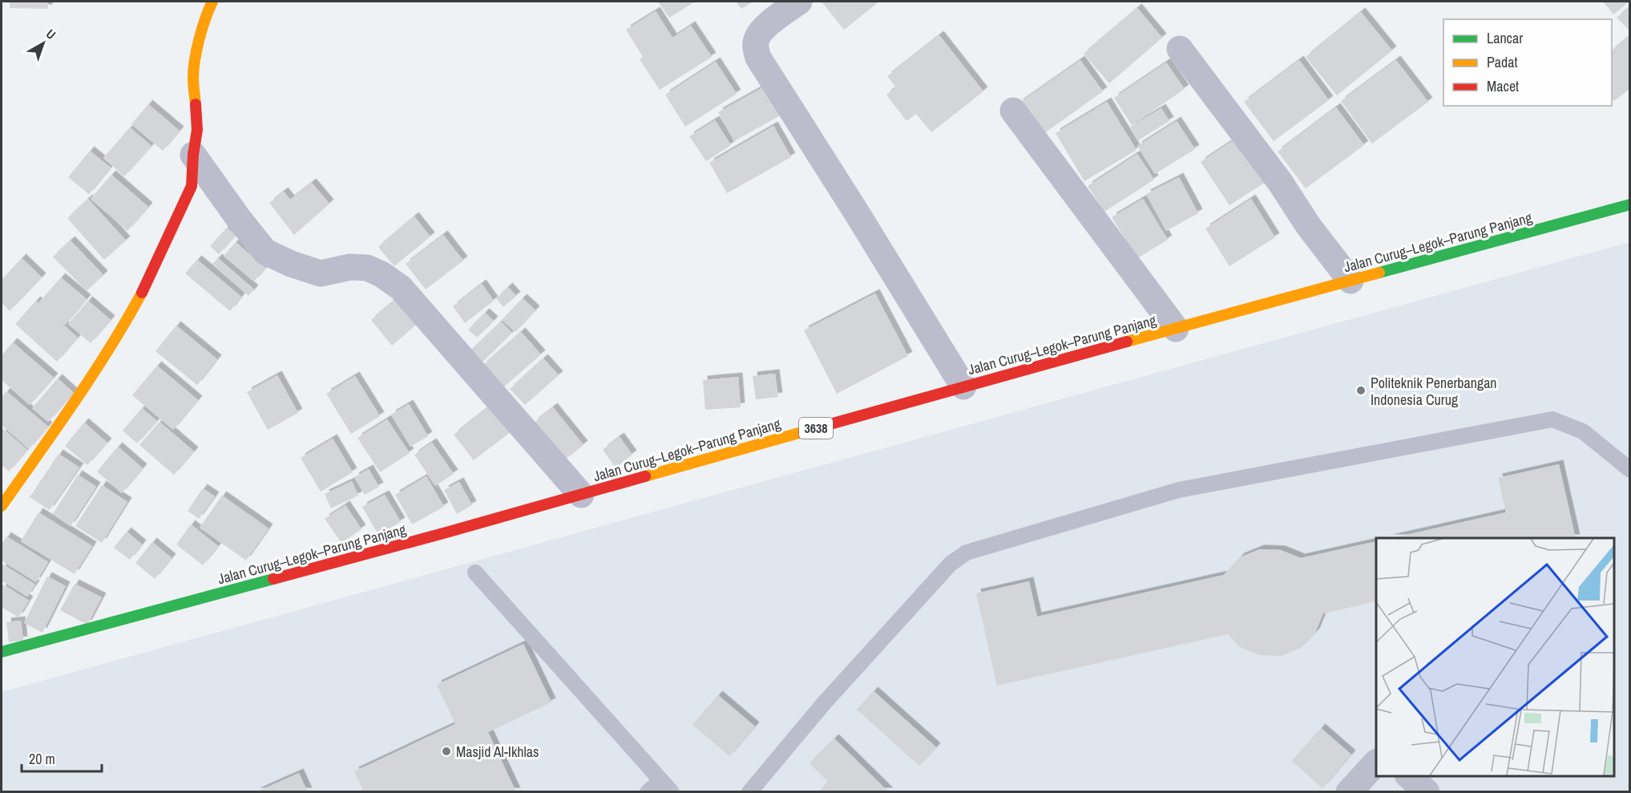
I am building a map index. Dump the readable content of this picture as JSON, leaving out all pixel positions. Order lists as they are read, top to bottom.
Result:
{
  "streets": {
    "main road": ["Jalan Curug–Legok–Parung Panjang", "3638"]
  },
  "places": ["Politeknik Penerbangan Indonesia Curug", "Masjid Al-Ikhlas"],
  "legend": ["Lancar", "Padat", "Macet"],
  "scale_bar": "20 m",
  "north": "top right"
}
